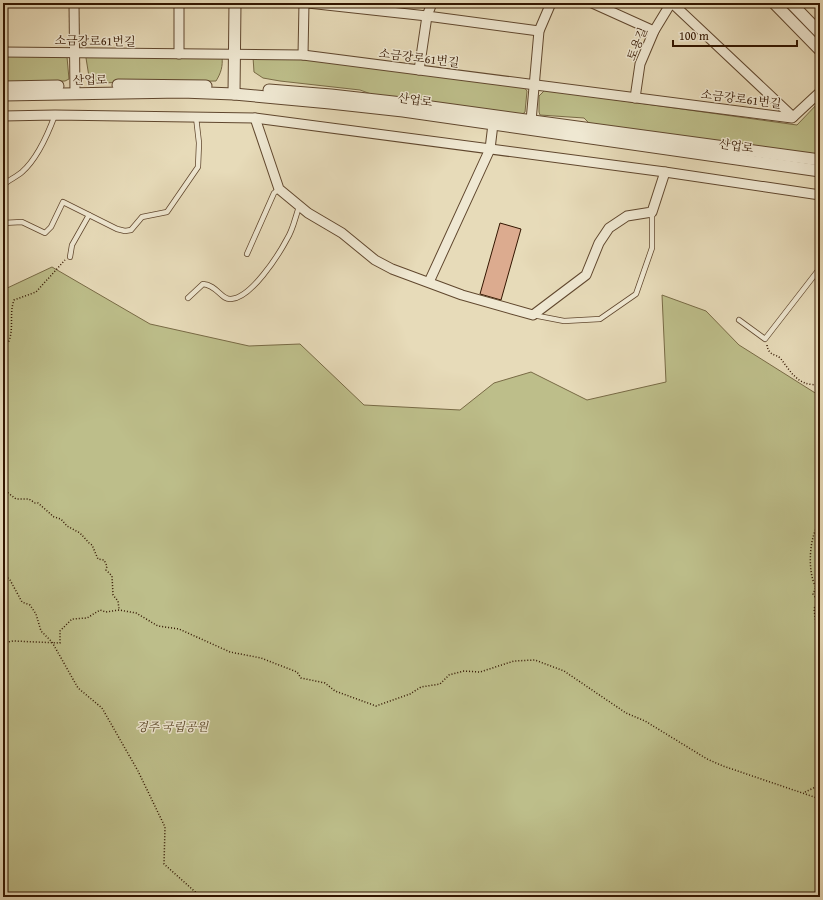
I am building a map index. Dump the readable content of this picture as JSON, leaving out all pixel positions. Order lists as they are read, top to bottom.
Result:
{
  "streets": {
    "street": ["소금강로61번길", "토용길", "산업로"]
  },
  "crossings": [
    ["소금강로61번길", "토용길"]
  ],
  "parks": ["경주 국립공원"],
  "scale_bar": "100 m"
}
